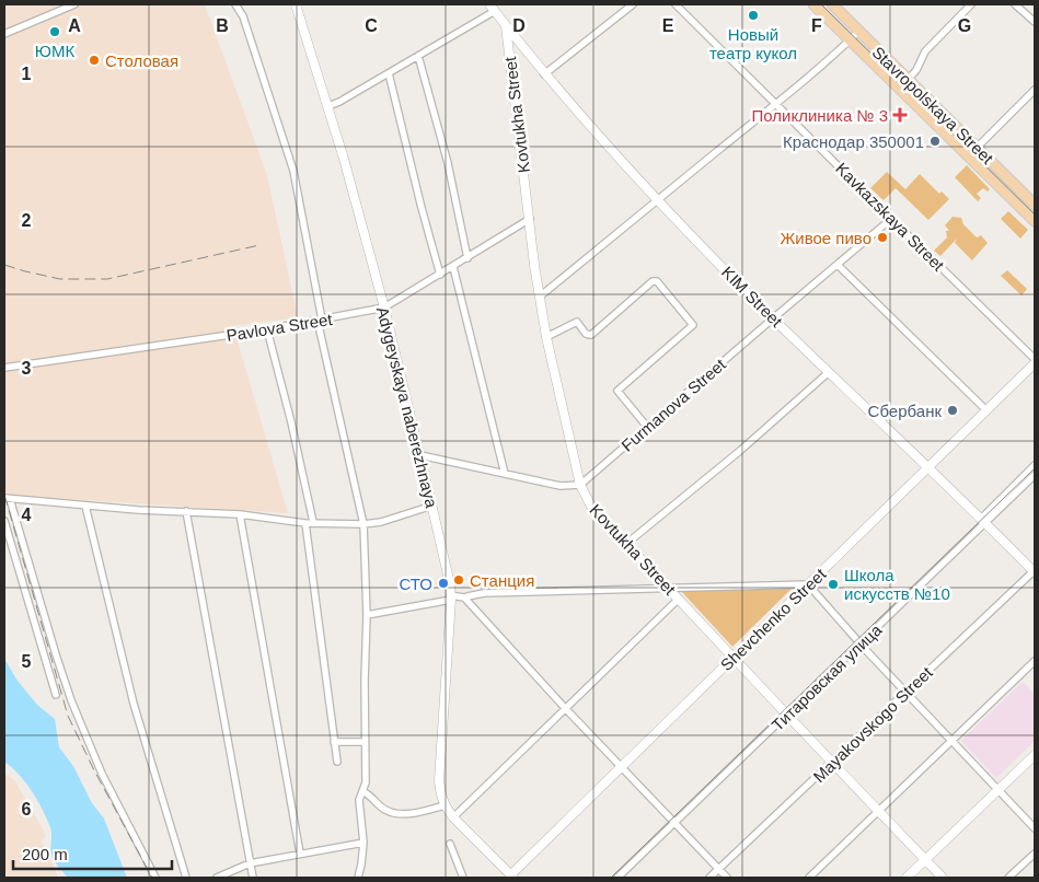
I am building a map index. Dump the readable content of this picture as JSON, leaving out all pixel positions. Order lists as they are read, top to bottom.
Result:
{
  "streets": {
    "main road": ["Stavropolskaya Street"],
    "street": [
      "Kovtukha Street",
      "Kavkazskaya Street",
      "KIM Street",
      "Pavlova Street",
      "Furmanova Street",
      "Adygeyskaya naberezhnaya",
      "Shevchenko Street",
      "Титаровская улица",
      "Mayakovskogo Street"
    ]
  },
  "crossings": [
    ["Kovtukha Street", "KIM Street"],
    ["Kovtukha Street", "Pavlova Street"],
    ["Kovtukha Street", "Furmanova Street"],
    ["Kovtukha Street", "Shevchenko Street"],
    ["Kovtukha Street", "Титаровская улица"],
    ["Kovtukha Street", "Mayakovskogo Street"],
    ["Kavkazskaya Street", "Furmanova Street"],
    ["KIM Street", "Furmanova Street"],
    ["KIM Street", "Shevchenko Street"],
    ["KIM Street", "Титаровская улица"],
    ["KIM Street", "Mayakovskogo Street"],
    ["Pavlova Street", "Adygeyskaya naberezhnaya"],
    ["Adygeyskaya naberezhnaya", "Shevchenko Street"]
  ],
  "places": {
    "other": [
      "Новый театр кукол",
      "ЮМК",
      "Столовая",
      "Краснодар 350001",
      "Живое пиво",
      "Сбербанк",
      "Станция",
      "СТО",
      "Школа искусств №10"
    ],
    "health": ["Поликлиника № 3"]
  },
  "scale_bar": "200 m",
  "grid": {
    "columns": [
      "A",
      "B",
      "C",
      "D",
      "E",
      "F",
      "G"
    ],
    "rows": [
      "1",
      "2",
      "3",
      "4",
      "5",
      "6"
    ]
  }
}
